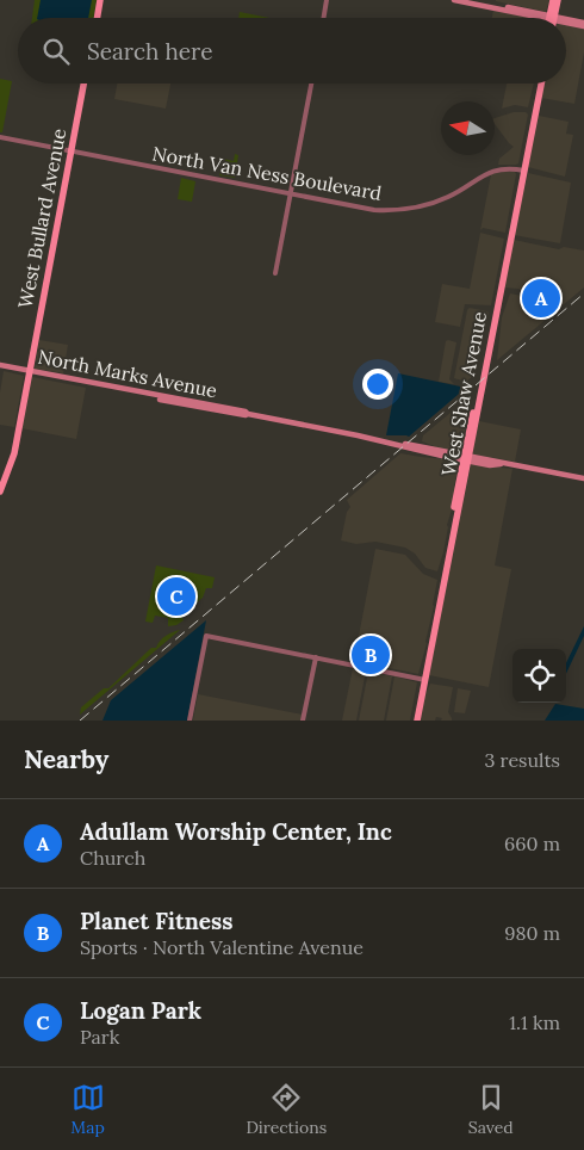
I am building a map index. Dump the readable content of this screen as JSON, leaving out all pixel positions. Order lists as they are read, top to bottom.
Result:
{
  "streets": {
    "main road": ["West Bullard Avenue", "North Marks Avenue", "West Shaw Avenue"],
    "street": ["North Van Ness Boulevard"]
  },
  "crossings": [
    ["North Van Ness Boulevard", "West Bullard Avenue"],
    ["North Van Ness Boulevard", "West Shaw Avenue"],
    ["West Bullard Avenue", "North Marks Avenue"],
    ["North Marks Avenue", "West Shaw Avenue"]
  ],
  "north": "left",
  "page": {
    "search": "Search here",
    "pins": ["A", "C", "B"],
    "heading": ["Nearby", "3 results"],
    "list": [
      {
        "mark": "A",
        "name": "Adullam Worship Center, Inc",
        "note": "Church",
        "value": "660 m"
      },
      {
        "mark": "B",
        "name": "Planet Fitness",
        "note": "Sports · North Valentine Avenue",
        "value": "980 m"
      },
      {
        "mark": "C",
        "name": "Logan Park",
        "note": "Park",
        "value": "1.1 km"
      }
    ],
    "nav": ["Map", "Directions", "Saved"]
  }
}
